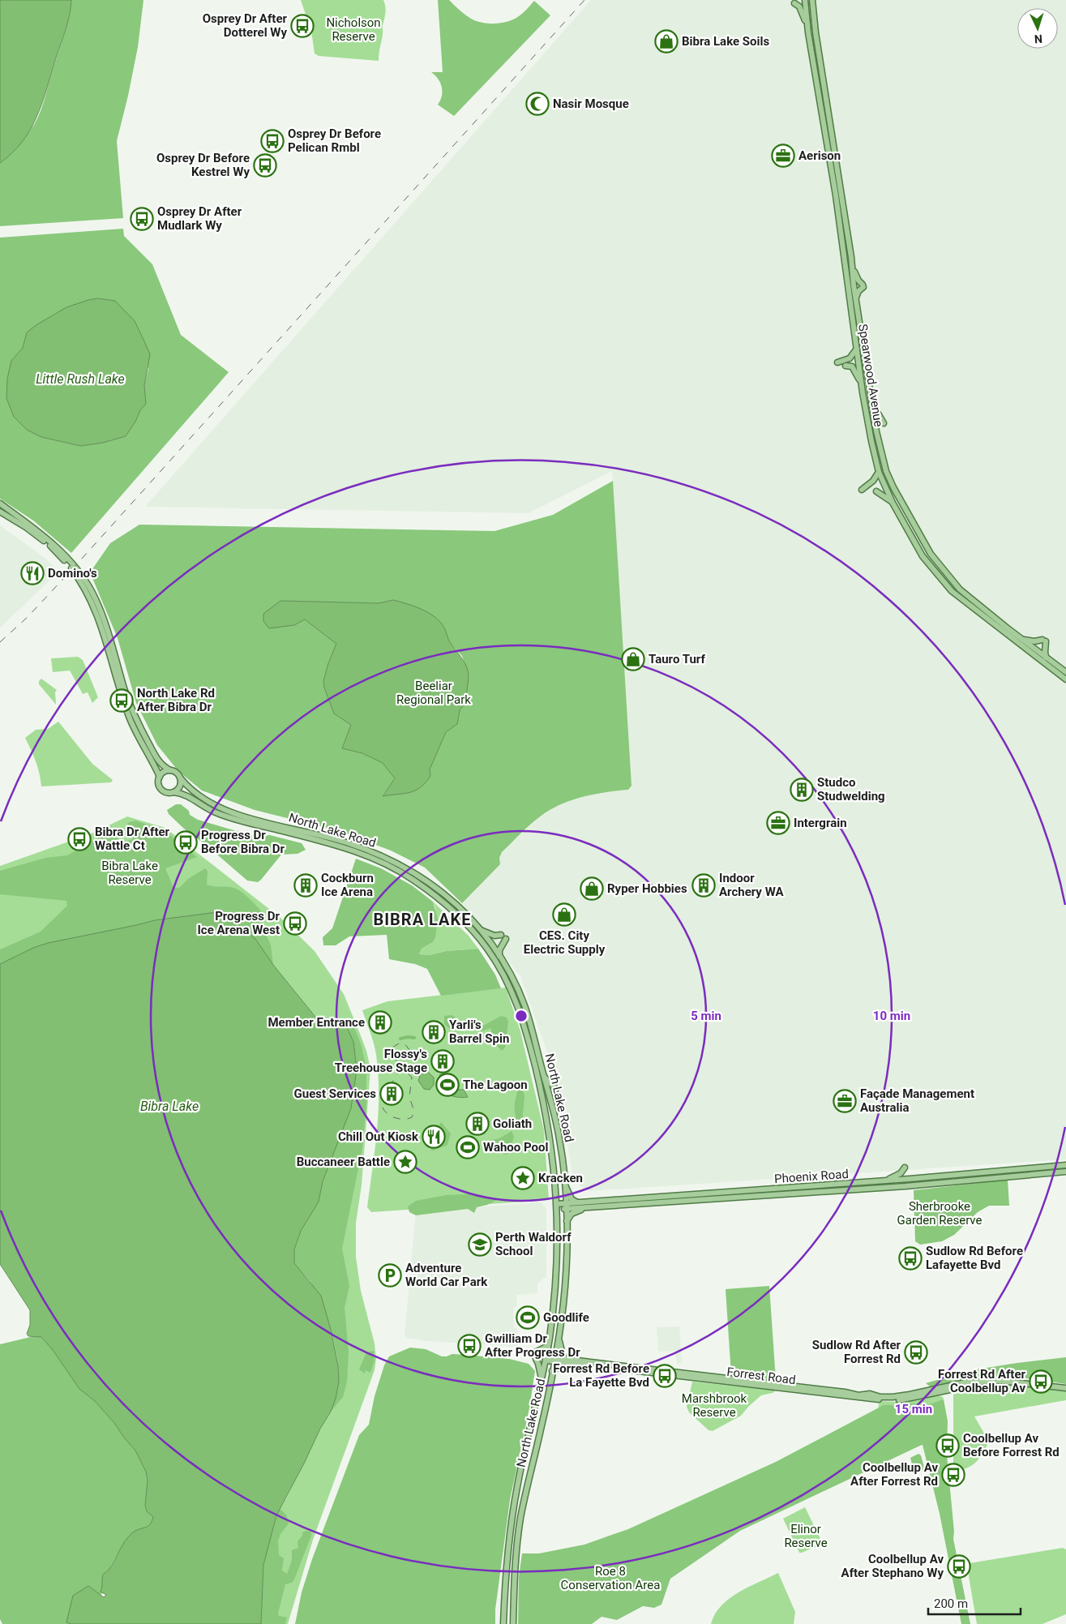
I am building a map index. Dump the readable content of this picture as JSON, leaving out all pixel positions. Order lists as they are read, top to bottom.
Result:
{
  "streets": {
    "main road": [
      "Spearwood Avenue",
      "North Lake Road",
      "Phoenix Road",
      "Forrest Road"
    ]
  },
  "crossings": [
    ["North Lake Road", "Phoenix Road"],
    ["North Lake Road", "Forrest Road"]
  ],
  "districts": ["BIBRA LAKE"],
  "water": ["Little Rush Lake", "Bibra Lake"],
  "parks": [
    "Nicholson Reserve",
    "Beeliar Regional Park",
    "Bibra Lake Reserve",
    "Sherbrooke Garden Reserve",
    "Marshbrook Reserve",
    "Elinor Reserve",
    "Roe 8 Conservation Area"
  ],
  "places": {
    "bus stop": [
      "Osprey Dr After Dotterel Wy",
      "Osprey Dr Before Pelican Rmbl",
      "Osprey Dr Before Kestrel Wy",
      "Osprey Dr After Mudlark Wy",
      "North Lake Rd After Bibra Dr",
      "Bibra Dr After Wattle Ct",
      "Progress Dr Before Bibra Dr",
      "Progress Dr Ice Arena West",
      "Sudlow Rd Before Lafayette Bvd",
      "Gwilliam Dr After Progress Dr",
      "Sudlow Rd After Forrest Rd",
      "Forrest Rd Before La Fayette Bvd",
      "Forrest Rd After Coolbellup Av",
      "Coolbellup Av Before Forrest Rd",
      "Coolbellup Av After Forrest Rd",
      "Coolbellup Av After Stephano Wy"
    ],
    "shop": [
      "Bibra Lake Soils",
      "Tauro Turf",
      "Ryper Hobbies",
      "CES. City Electric Supply"
    ],
    "mosque": ["Nasir Mosque"],
    "office": ["Aerison", "Intergrain", "Façade Management Australia"],
    "restaurant": ["Domino's", "Chill Out Kiosk"],
    "building": [
      "Studco Studwelding",
      "Cockburn Ice Arena",
      "Indoor Archery WA",
      "Member Entrance",
      "Yarli's Barrel Spin",
      "Flossy's Treehouse Stage",
      "Guest Services",
      "Goliath"
    ],
    "sports": ["The Lagoon", "Wahoo Pool", "Goodlife"],
    "place": ["Buccaneer Battle", "Kracken"],
    "school or university": ["Perth Waldorf School"],
    "parking": ["Adventure World Car Park"]
  },
  "scale_bar": "200 m",
  "north": "bottom",
  "rings": ["5 min", "10 min", "15 min"]
}
